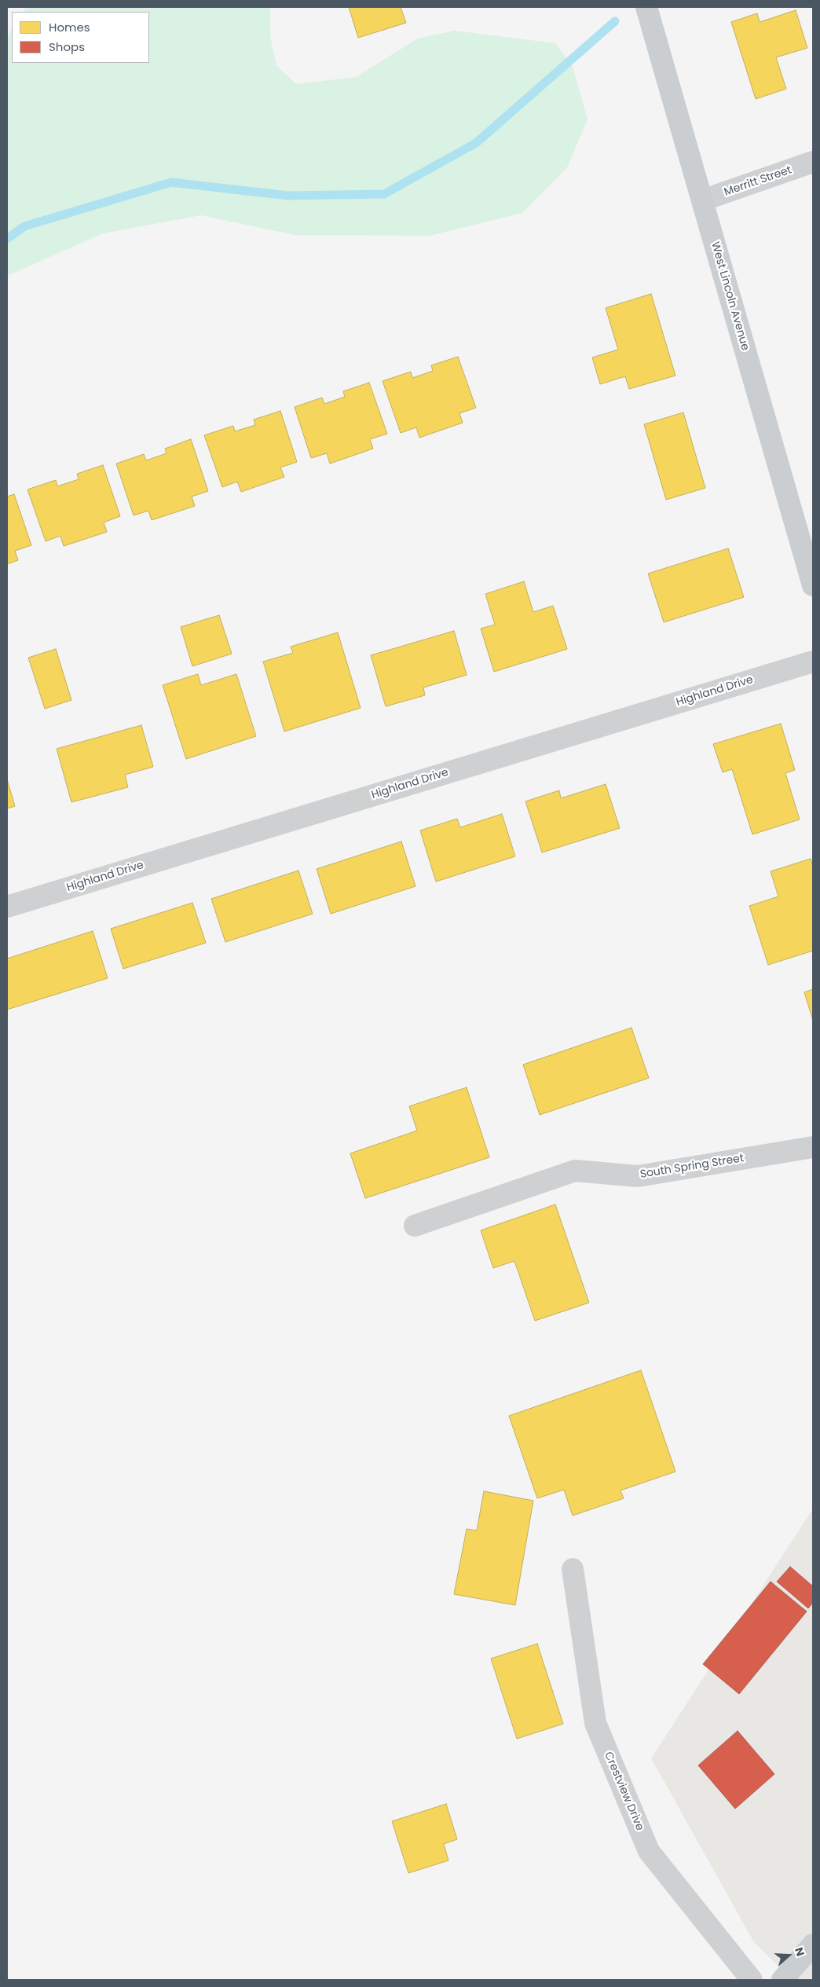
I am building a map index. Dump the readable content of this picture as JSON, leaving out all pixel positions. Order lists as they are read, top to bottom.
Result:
{
  "streets": {
    "main road": ["West Lincoln Avenue"],
    "street": [
      "Merritt Street",
      "Highland Drive",
      "South Spring Street",
      "Crestview Drive"
    ]
  },
  "crossings": [
    ["Merritt Street", "West Lincoln Avenue"]
  ],
  "legend": ["Homes", "Shops"],
  "north": "right"
}
